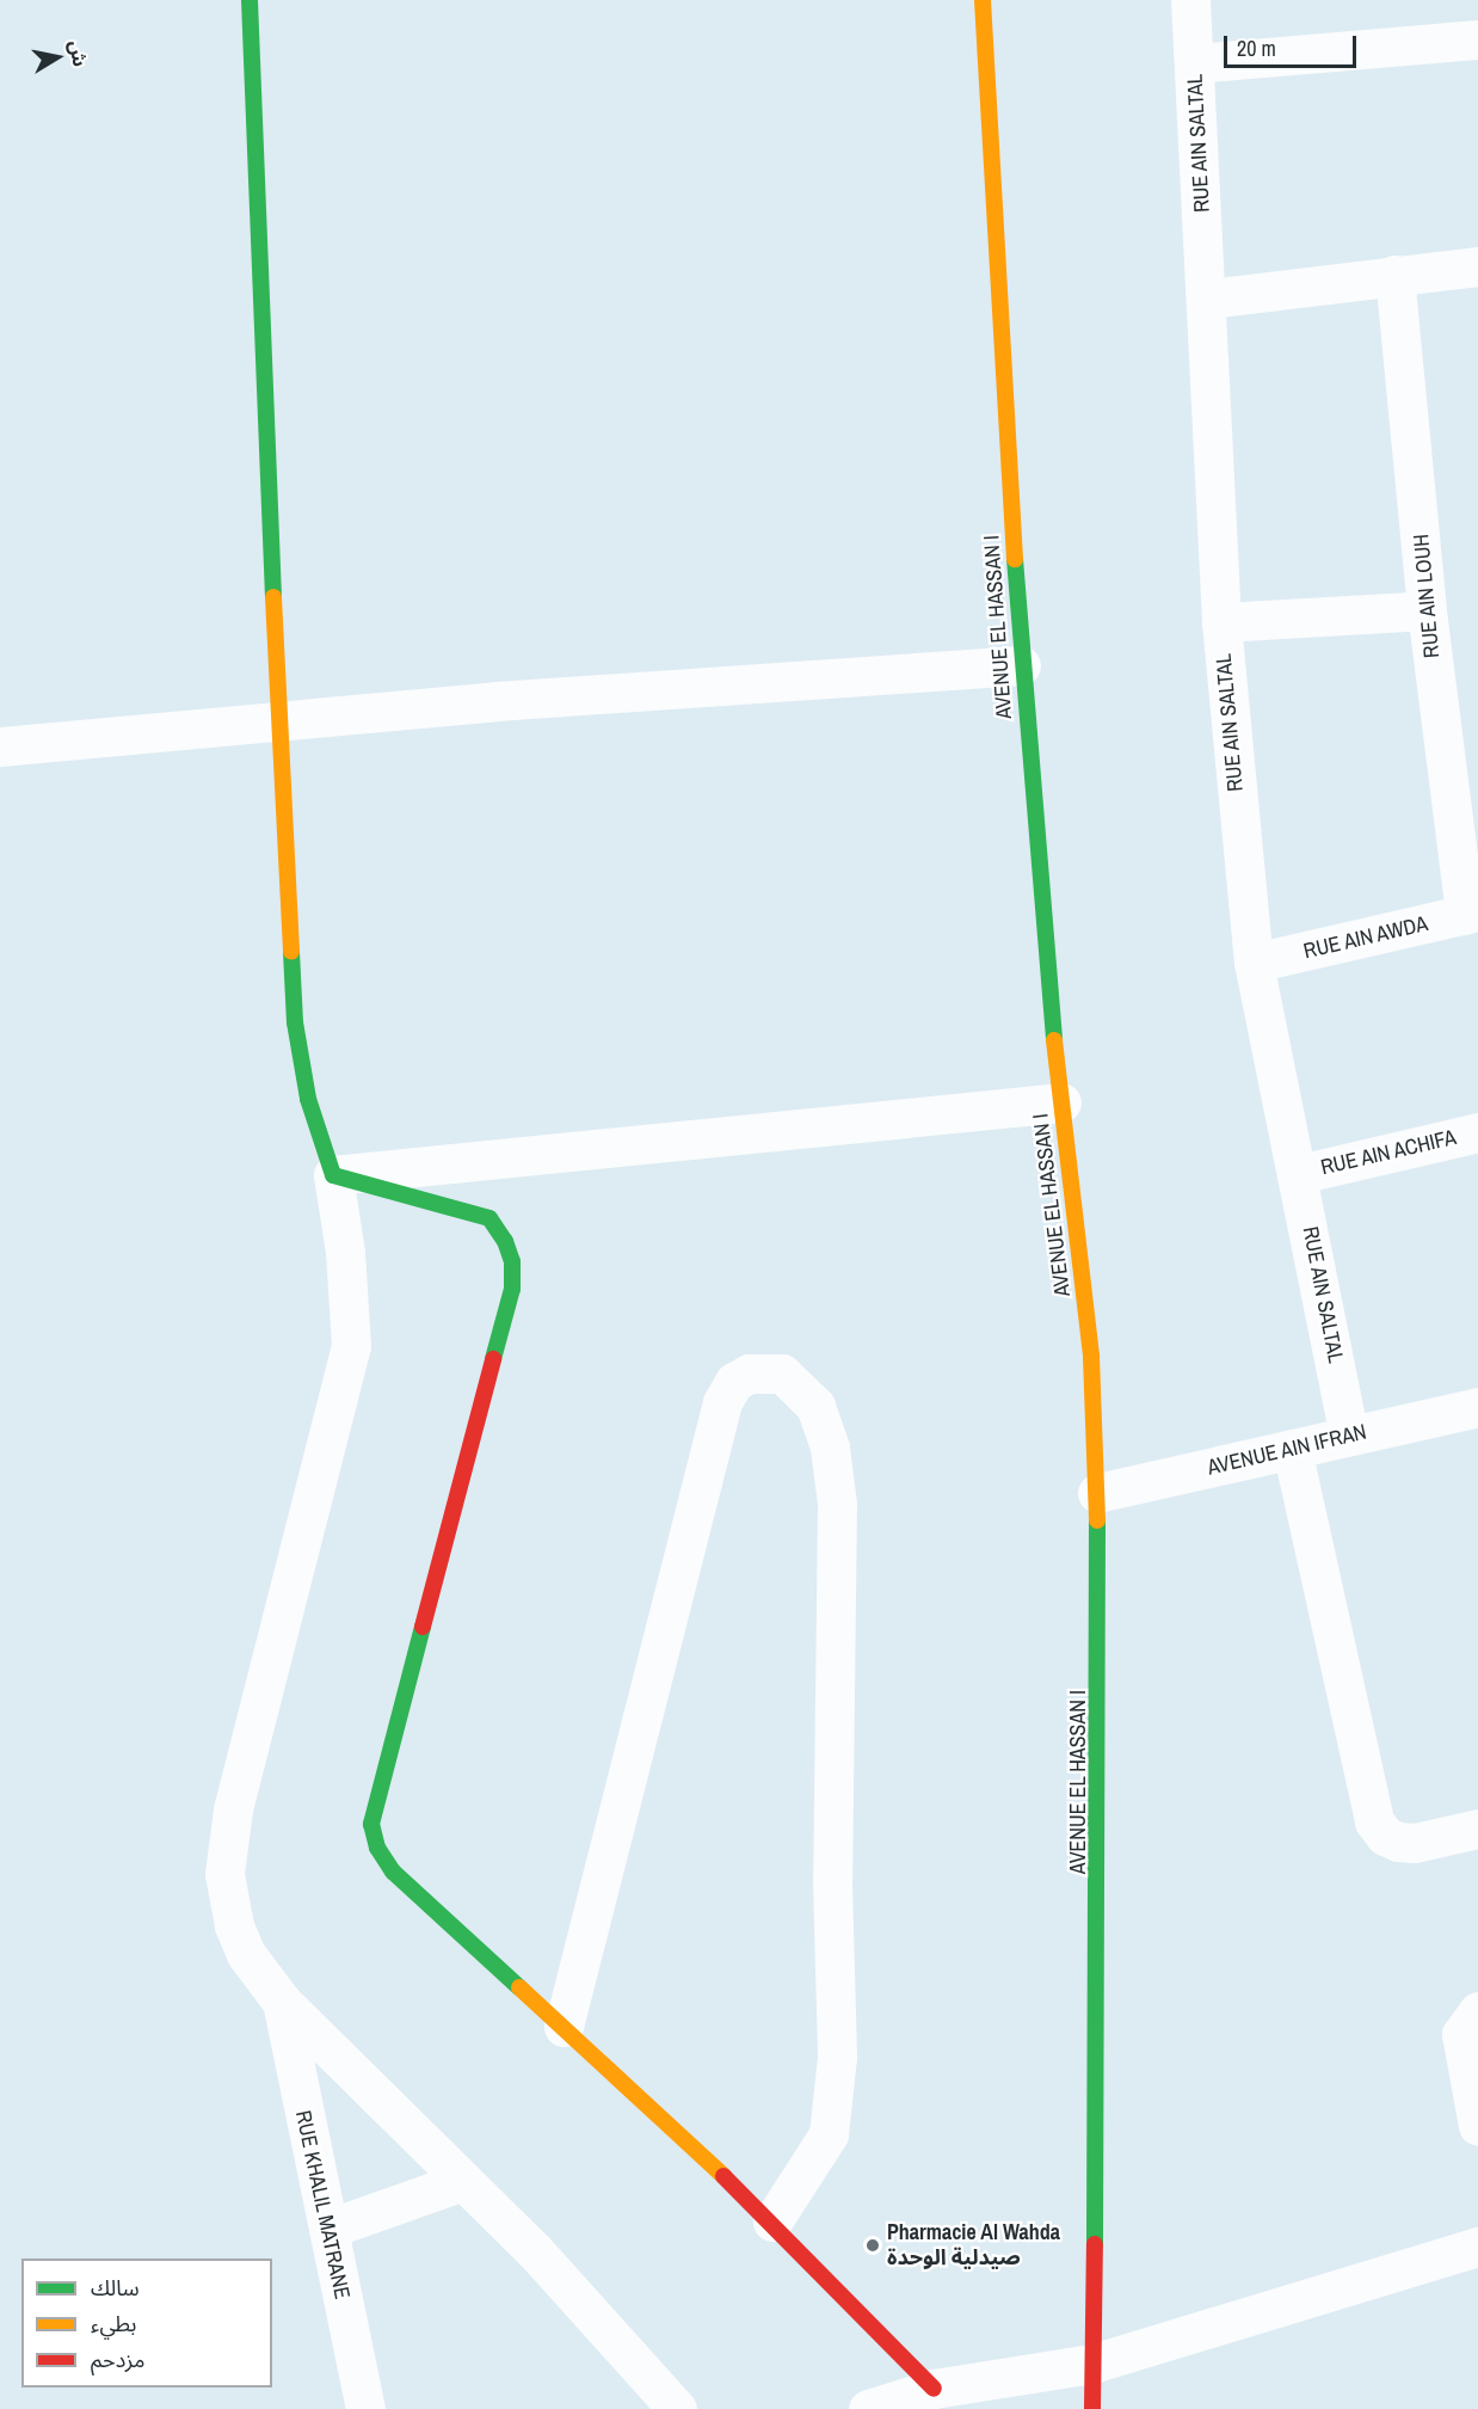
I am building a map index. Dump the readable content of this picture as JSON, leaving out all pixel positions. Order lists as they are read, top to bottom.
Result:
{
  "streets": {
    "street": [
      "RUE AIN SALTAL",
      "RUE AIN LOUH",
      "AVENUE EL HASSAN I",
      "RUE AIN AWDA",
      "RUE AIN ACHIFA",
      "AVENUE AIN IFRAN",
      "RUE KHALIL MATRANE"
    ]
  },
  "crossings": [
    ["RUE AIN SALTAL", "RUE AIN AWDA"],
    ["RUE AIN SALTAL", "RUE AIN ACHIFA"],
    ["RUE AIN SALTAL", "AVENUE AIN IFRAN"],
    ["RUE AIN LOUH", "RUE AIN AWDA"],
    ["AVENUE EL HASSAN I", "AVENUE AIN IFRAN"]
  ],
  "places": ["Pharmacie Al Wahda صيدلية الوحدة"],
  "legend": ["سالك", "بطيء", "مزدحم"],
  "scale_bar": "20 m",
  "north": "right"
}
